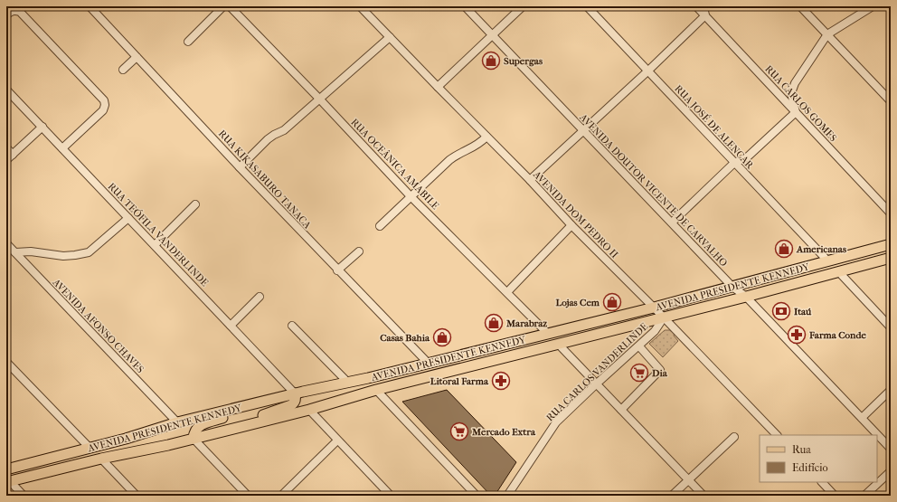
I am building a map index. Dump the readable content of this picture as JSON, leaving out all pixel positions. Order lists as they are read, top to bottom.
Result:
{
  "streets": {
    "main road": ["AVENIDA PRESIDENTE KENNEDY"],
    "street": [
      "RUA CARLOS GOMES",
      "RUA JOSÉ DE ALENCAR",
      "RUA OCEÂNICA AMABILE",
      "RUA KIKASABURO TANACA",
      "AVENIDA DOUTOR VICENTE DE CARVALHO",
      "AVENIDA DOM PEDRO II",
      "RUA TEÓFILA VANDERLINDE",
      "AVENIDA AFONSO CHAVES",
      "RUA CARLOS VANDERLINDE"
    ]
  },
  "crossings": [
    ["RUA JOSÉ DE ALENCAR", "AVENIDA PRESIDENTE KENNEDY"],
    ["RUA OCEÂNICA AMABILE", "AVENIDA PRESIDENTE KENNEDY"],
    ["RUA KIKASABURO TANACA", "AVENIDA PRESIDENTE KENNEDY"],
    ["AVENIDA DOUTOR VICENTE DE CARVALHO", "AVENIDA PRESIDENTE KENNEDY"],
    ["AVENIDA DOM PEDRO II", "AVENIDA PRESIDENTE KENNEDY"],
    ["AVENIDA DOM PEDRO II", "RUA CARLOS VANDERLINDE"],
    ["RUA TEÓFILA VANDERLINDE", "AVENIDA PRESIDENTE KENNEDY"],
    ["AVENIDA PRESIDENTE KENNEDY", "AVENIDA AFONSO CHAVES"],
    ["AVENIDA PRESIDENTE KENNEDY", "RUA CARLOS VANDERLINDE"]
  ],
  "places": {
    "shop": [
      "Supergas",
      "Americanas",
      "Lojas Cem",
      "Marabraz",
      "Casas Bahia"
    ],
    "bank": ["Itaú"],
    "pharmacy": ["Farma Conde", "Litoral Farma"],
    "supermarket": ["Dia", "Mercado Extra"]
  },
  "legend": ["Rua", "Edifício"]
}
